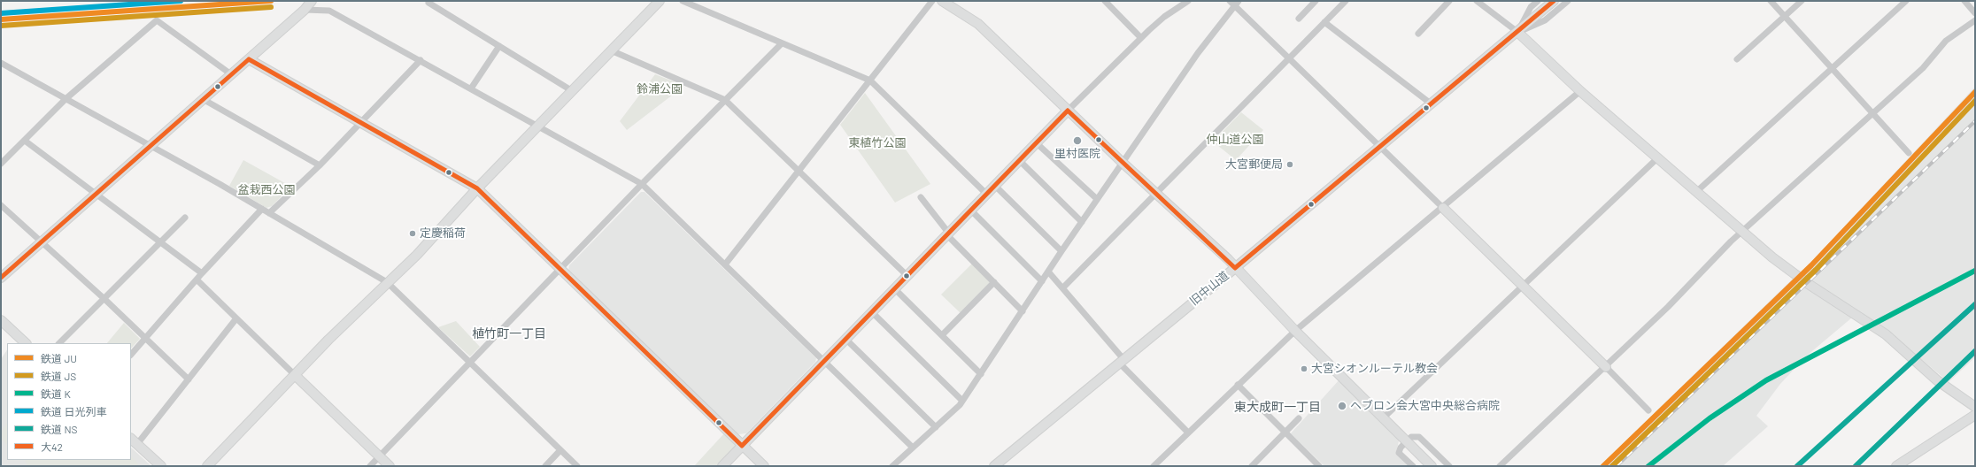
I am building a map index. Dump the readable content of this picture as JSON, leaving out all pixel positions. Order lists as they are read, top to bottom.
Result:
{
  "streets": {
    "street": ["旧中山道"]
  },
  "districts": ["植竹町一丁目", "東大成町一丁目"],
  "parks": [
    "鈴浦公園",
    "仲山道公園",
    "東植竹公園",
    "盆栽西公園"
  ],
  "places": [
    "里村医院",
    "大宮郵便局",
    "定慶稲荷",
    "大宮シオンルーテル教会",
    "ヘブロン会大宮中央総合病院"
  ],
  "lines": [
    "rail line JU",
    "rail line 日光列車",
    "transit line 大42",
    "rail line JS",
    "rail line K",
    "rail line NS"
  ],
  "legend": [
    "鉄道 JU",
    "鉄道 JS",
    "鉄道 K",
    "鉄道 日光列車",
    "鉄道 NS",
    "大42"
  ]
}
